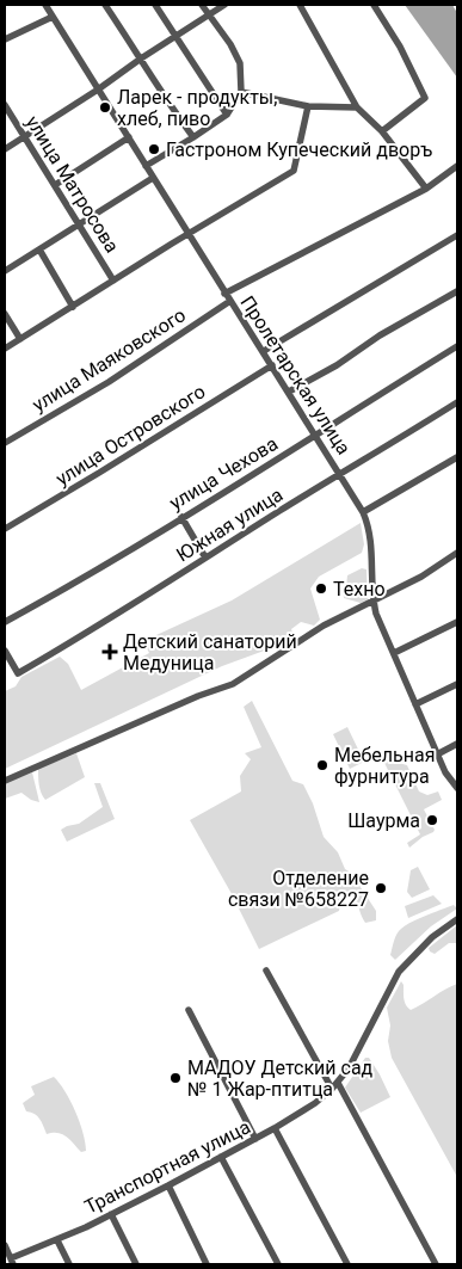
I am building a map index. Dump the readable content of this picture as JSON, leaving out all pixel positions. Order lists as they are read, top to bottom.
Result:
{
  "streets": {
    "street": [
      "улица Матросова",
      "улица Маяковского",
      "Пролетарская улица",
      "улица Островского",
      "улица Чехова",
      "Южная улица",
      "Транспортная улица"
    ]
  },
  "crossings": [
    ["улица Маяковского", "Пролетарская улица"],
    ["Пролетарская улица", "улица Островского"],
    ["Пролетарская улица", "улица Чехова"],
    ["Пролетарская улица", "Южная улица"]
  ],
  "places": {
    "other": [
      "Ларек - продукты, хлеб, пиво",
      "Гастроном Купеческий дворъ",
      "Техно",
      "Мебельная фурнитура",
      "Шаурма",
      "Отделение связи №658227",
      "МАДОУ Детский сад № 1 Жар-птитца"
    ],
    "health": ["Детский санаторий Медуница"]
  }
}
